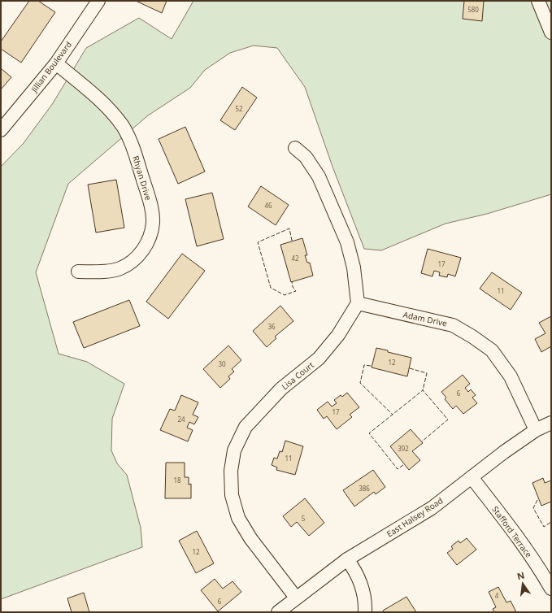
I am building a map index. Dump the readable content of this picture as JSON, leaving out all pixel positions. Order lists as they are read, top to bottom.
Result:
{
  "streets": {
    "street": [
      "Jillian Boulevard",
      "Rhyan Drive",
      "Adam Drive",
      "Lisa Court",
      "East Halsey Road",
      "Stafford Terrace"
    ]
  },
  "crossings": [
    ["Jillian Boulevard", "Rhyan Drive"],
    ["Adam Drive", "Lisa Court"],
    ["Adam Drive", "East Halsey Road"],
    ["Lisa Court", "East Halsey Road"],
    ["East Halsey Road", "Stafford Terrace"]
  ],
  "house_numbers": [
    "580",
    "52",
    "46",
    "42",
    "17",
    "11",
    "36",
    "12",
    "30",
    "6",
    "17",
    "24",
    "392",
    "11",
    "18",
    "386",
    "5",
    "12",
    "4",
    "6"
  ],
  "north": "top"
}
